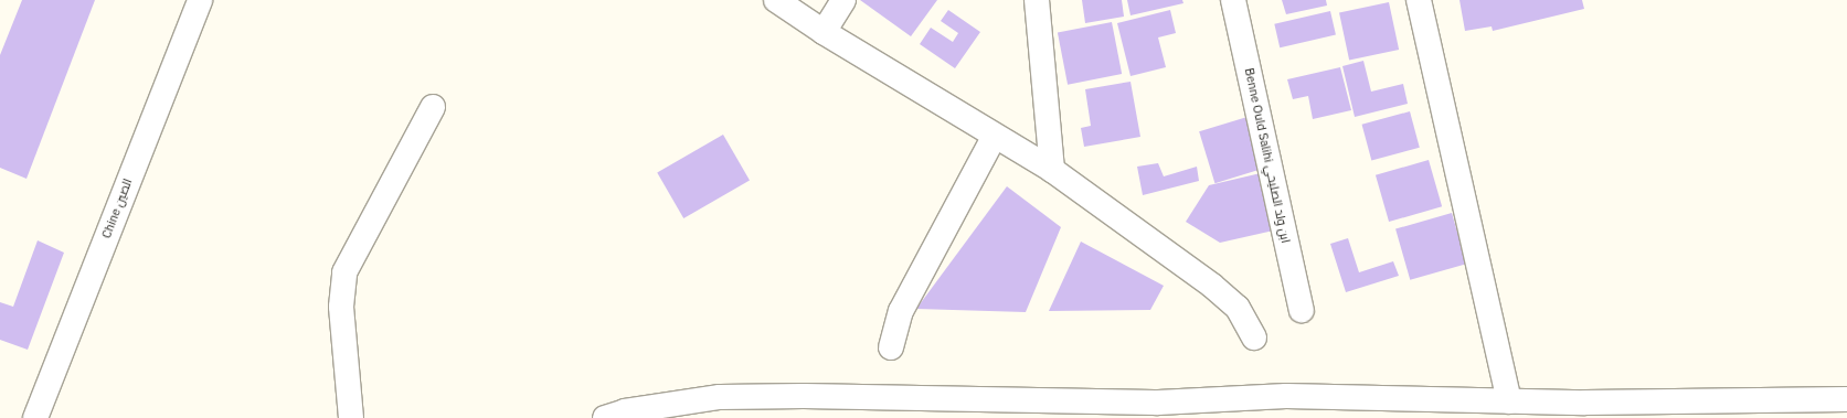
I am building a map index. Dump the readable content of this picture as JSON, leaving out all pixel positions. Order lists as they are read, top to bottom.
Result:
{
  "streets": {
    "main road": ["Benne Ould Salihi ابن ولد الصليحي", "Chine الصين"]
  }
}
